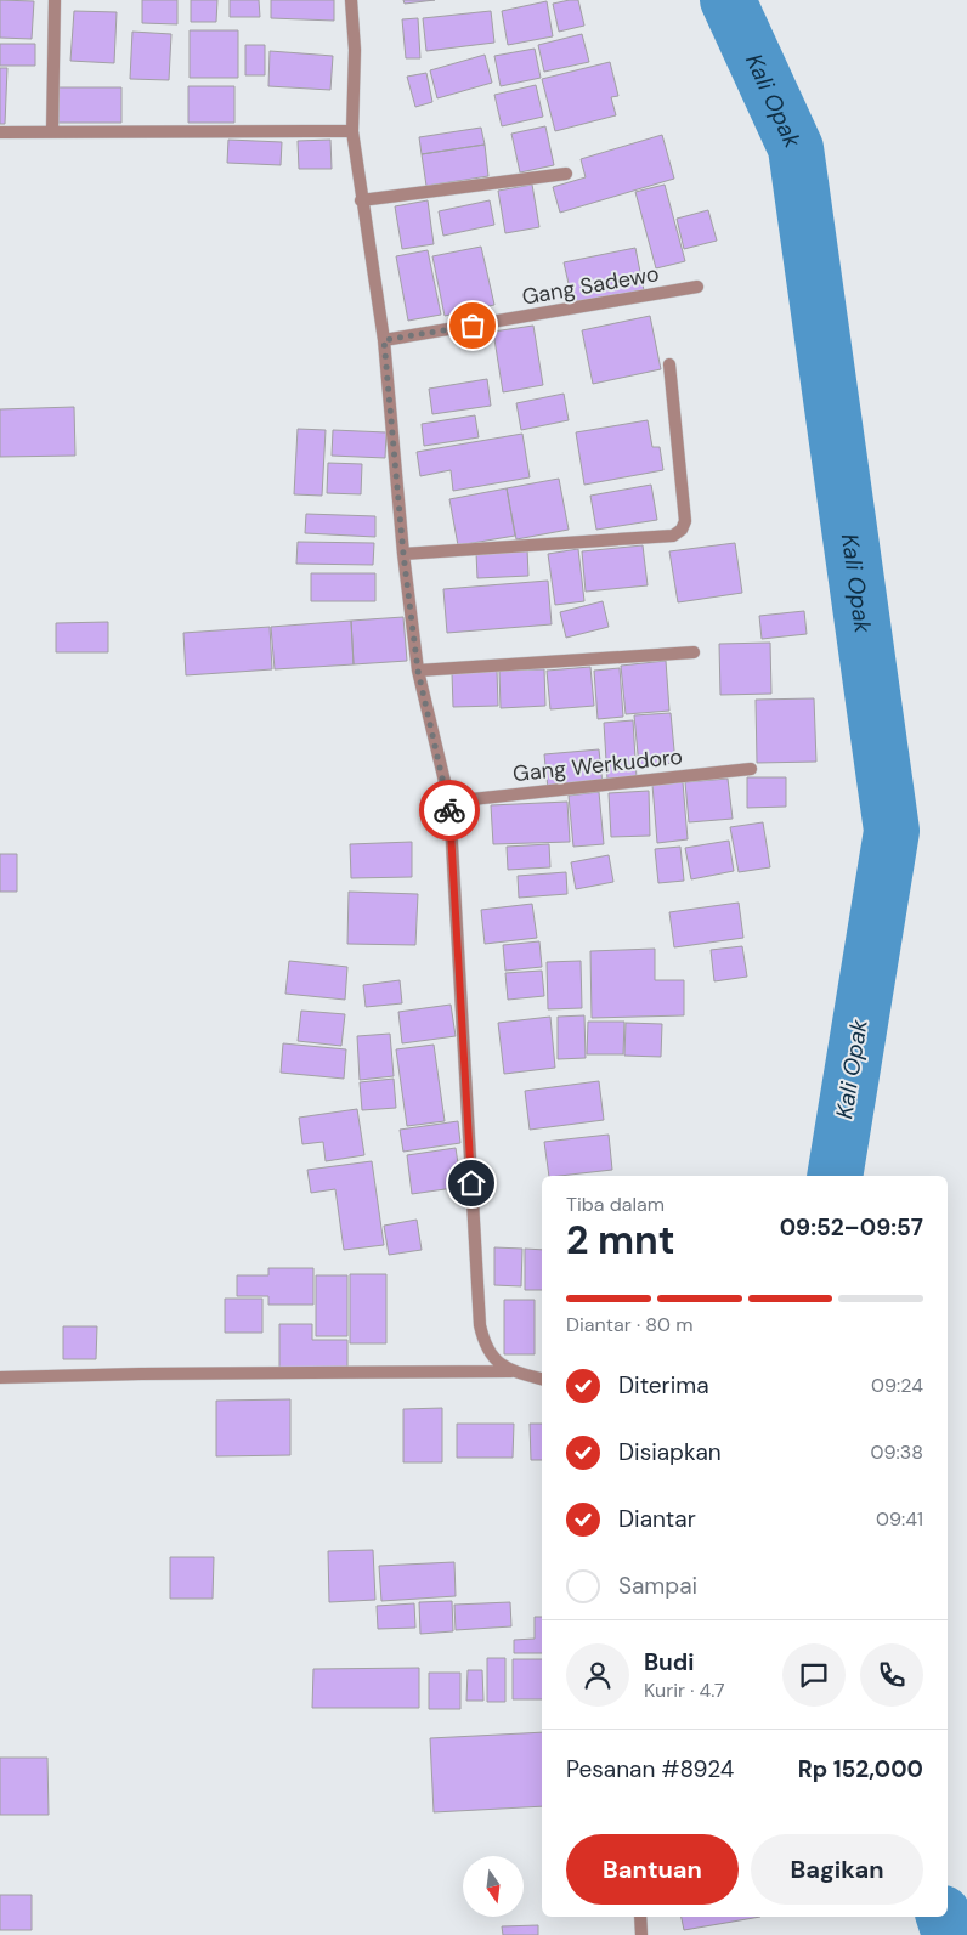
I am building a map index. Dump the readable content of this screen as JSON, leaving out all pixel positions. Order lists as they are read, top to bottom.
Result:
{
  "streets": {
    "street": ["Gang Sadewo", "Gang Werkudoro"]
  },
  "water": ["Kali Opak"],
  "north": "bottom",
  "page": {
    "heading": ["2 mnt", "Tiba dalam", "09:52–09:57"],
    "panel": [
      "Budi",
      "Kurir · 4.7",
      "Pesanan #8924",
      "Rp 152,000"
    ],
    "bar": "Diantar · 80 m",
    "list": [
      ["Diterima", "09:24"],
      ["Disiapkan", "09:38"],
      ["Diantar", "09:41"],
      "Sampai"
    ],
    "buttons": ["Bantuan", "Bagikan"]
  }
}
